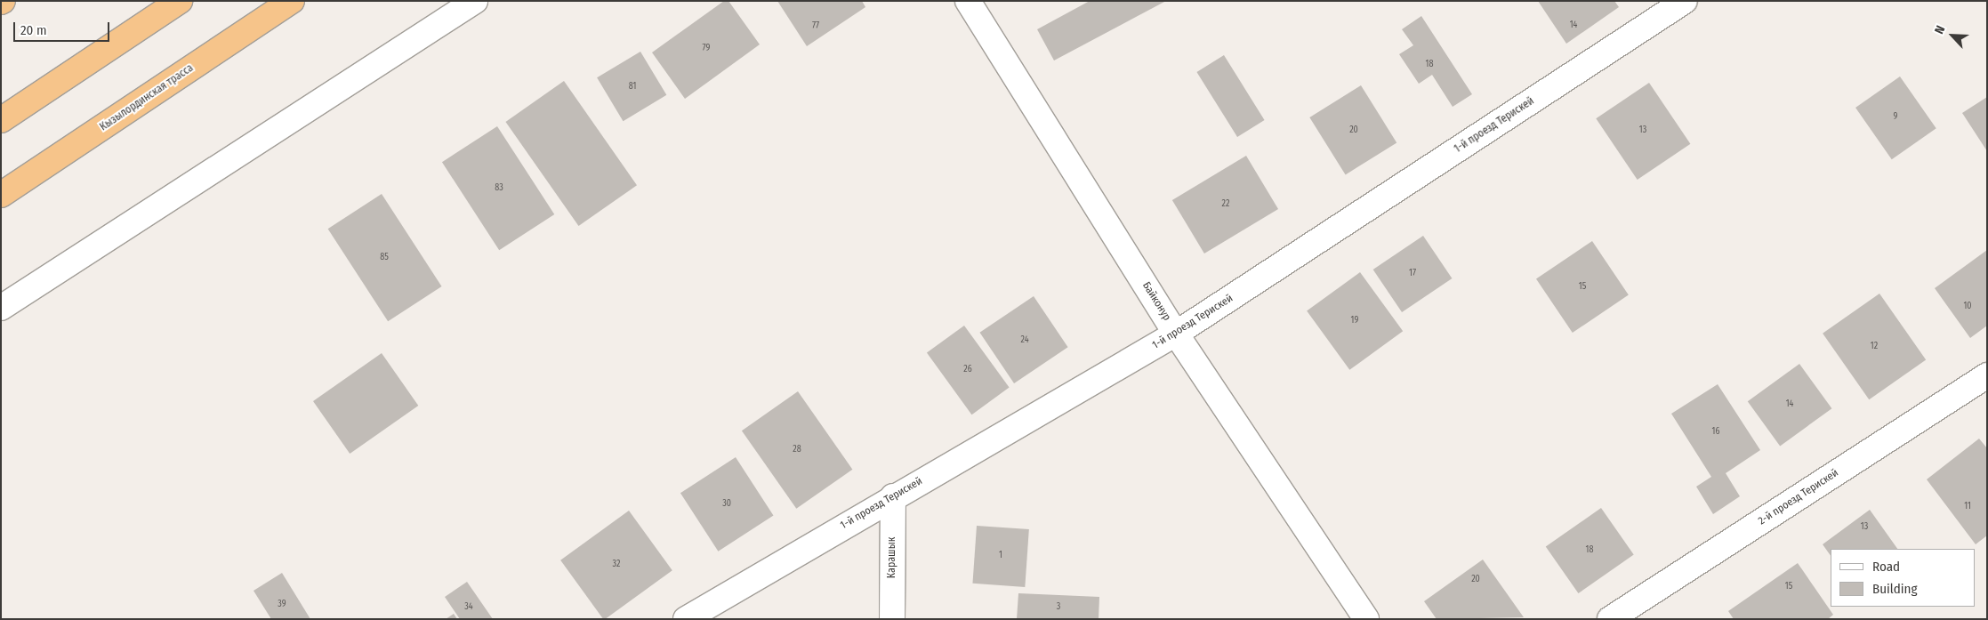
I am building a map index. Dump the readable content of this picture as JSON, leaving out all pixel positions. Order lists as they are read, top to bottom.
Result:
{
  "streets": {
    "highway": ["Кызылординская трасса"],
    "street": [
      "1-й проезд Терискей",
      "Байконур",
      "2-й проезд Терискей",
      "Карашык"
    ]
  },
  "crossings": [
    ["1-й проезд Терискей", "Байконур"],
    ["1-й проезд Терискей", "Карашык"]
  ],
  "house_numbers": [
    "14",
    "77",
    "79",
    "18",
    "81",
    "9",
    "20",
    "13",
    "83",
    "22",
    "85",
    "17",
    "15",
    "10",
    "19",
    "24",
    "12",
    "26",
    "14",
    "16",
    "28",
    "30",
    "11",
    "13",
    "18",
    "1",
    "32",
    "20",
    "15",
    "39",
    "34",
    "3"
  ],
  "legend": ["Road", "Building"],
  "scale_bar": "20 m",
  "north": "top left"
}
